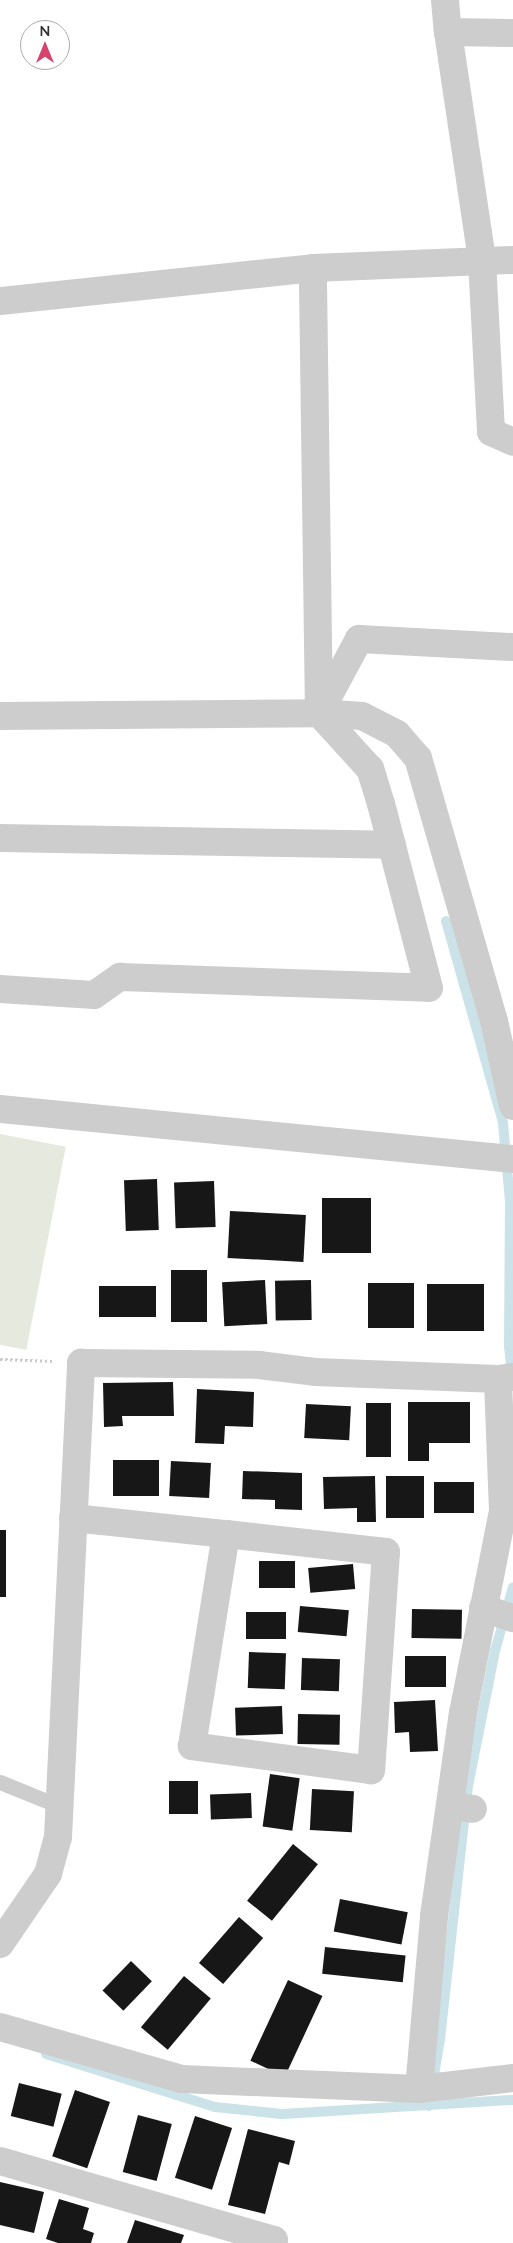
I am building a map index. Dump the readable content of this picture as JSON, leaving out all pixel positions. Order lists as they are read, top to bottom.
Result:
{
  "north": "top"
}
